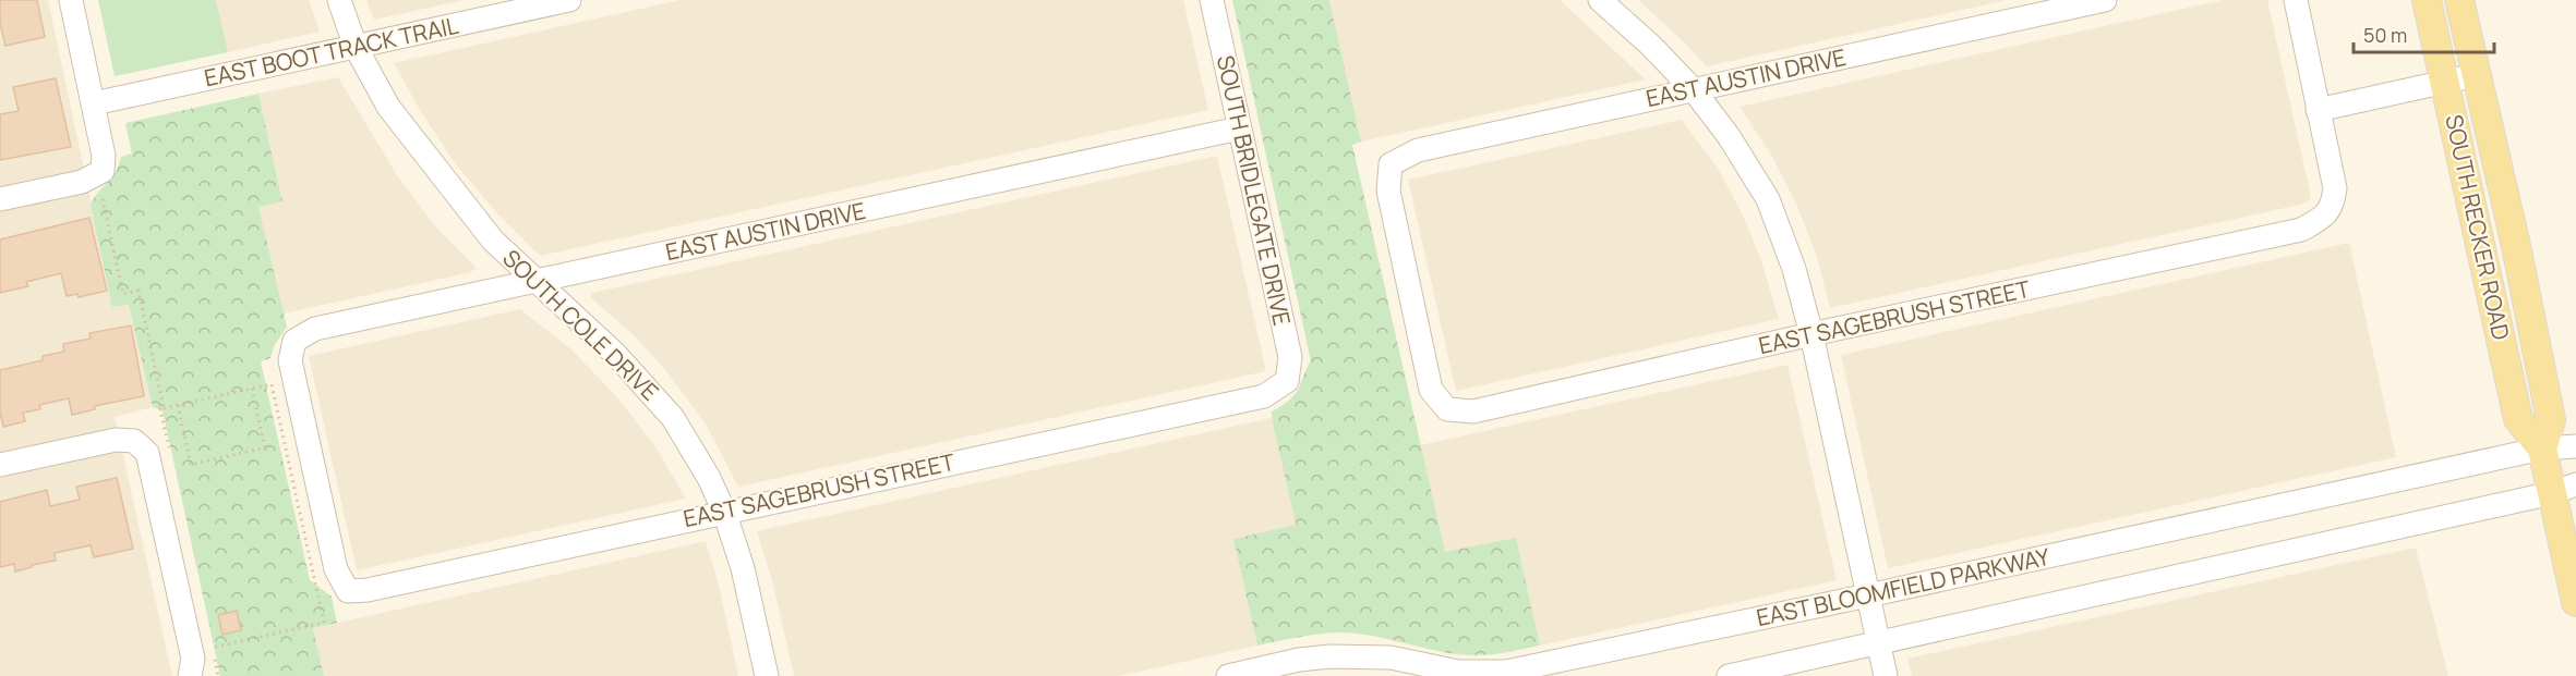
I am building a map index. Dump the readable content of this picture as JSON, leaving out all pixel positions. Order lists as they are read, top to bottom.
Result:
{
  "streets": {
    "main road": ["SOUTH RECKER ROAD"],
    "street": [
      "EAST BOOT TRACK TRAIL",
      "EAST AUSTIN DRIVE",
      "SOUTH BRIDLEGATE DRIVE",
      "EAST SAGEBRUSH STREET",
      "SOUTH COLE DRIVE",
      "EAST BLOOMFIELD PARKWAY"
    ]
  },
  "crossings": [
    ["EAST BOOT TRACK TRAIL", "SOUTH COLE DRIVE"],
    ["EAST AUSTIN DRIVE", "SOUTH BRIDLEGATE DRIVE"],
    ["EAST AUSTIN DRIVE", "EAST SAGEBRUSH STREET"],
    ["EAST AUSTIN DRIVE", "SOUTH COLE DRIVE"],
    ["SOUTH BRIDLEGATE DRIVE", "EAST SAGEBRUSH STREET"],
    ["SOUTH RECKER ROAD", "EAST BLOOMFIELD PARKWAY"],
    ["EAST SAGEBRUSH STREET", "SOUTH COLE DRIVE"]
  ],
  "scale_bar": "50 m"
}
